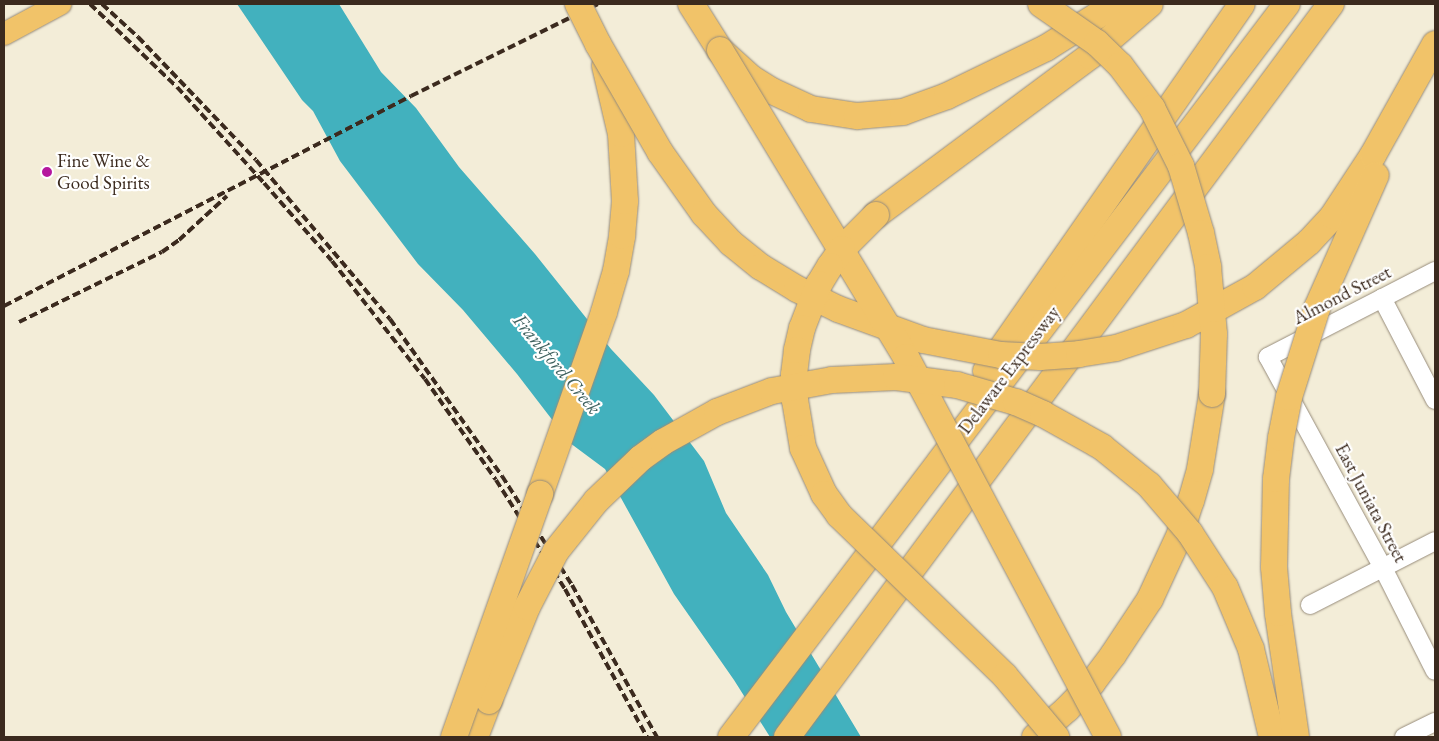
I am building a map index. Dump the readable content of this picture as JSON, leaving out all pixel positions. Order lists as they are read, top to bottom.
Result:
{
  "streets": {
    "highway": ["Delaware Expressway"],
    "street": ["Almond Street", "East Juniata Street"]
  },
  "crossings": [
    ["Almond Street", "East Juniata Street"]
  ],
  "water": ["Frankford Creek"],
  "places": ["Fine Wine & Good Spirits"]
}
